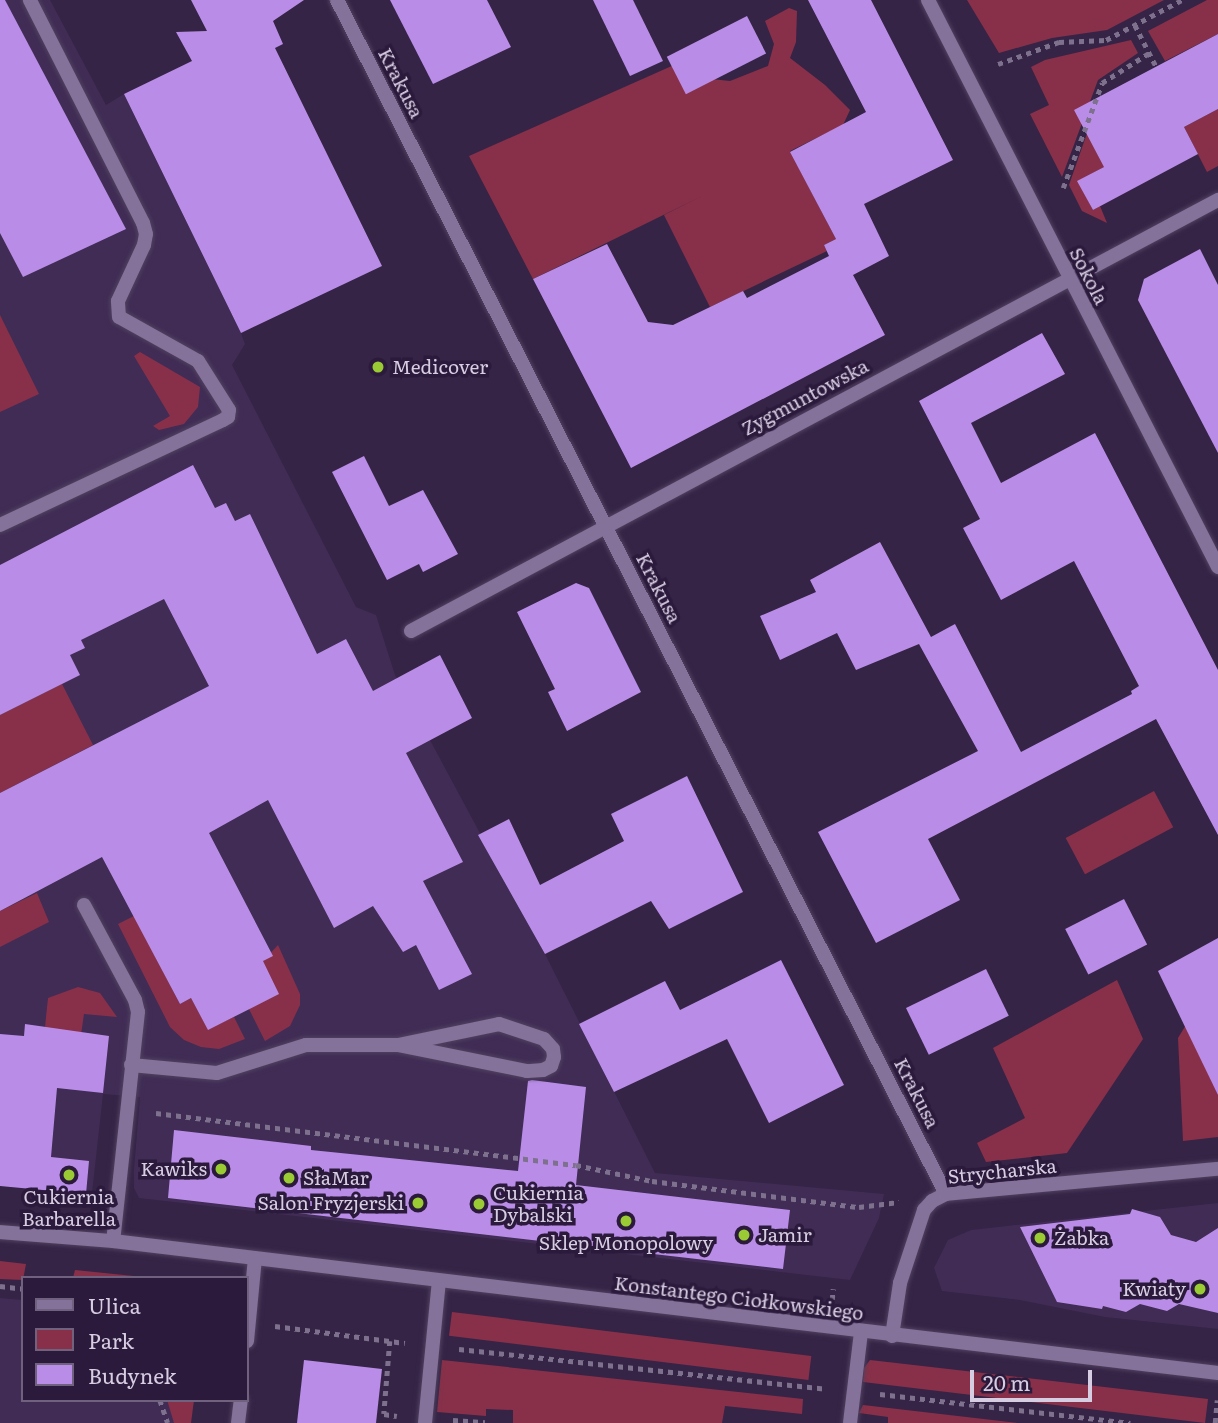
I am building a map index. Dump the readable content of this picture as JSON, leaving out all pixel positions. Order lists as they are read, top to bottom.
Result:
{
  "streets": {
    "street": [
      "Krakusa",
      "Sokola",
      "Zygmuntowska",
      "Strycharska",
      "Konstantego Ciołkowskiego"
    ]
  },
  "crossings": [
    ["Krakusa", "Zygmuntowska"],
    ["Krakusa", "Strycharska"],
    ["Sokola", "Zygmuntowska"]
  ],
  "places": [
    "Medicover",
    "Kawiks",
    "Cukiernia Barbarella",
    "SłaMar",
    "Salon Fryzjerski",
    "Cukiernia Dybalski",
    "Sklep Monopolowy",
    "Jamir",
    "Żabka",
    "Kwiaty"
  ],
  "legend": ["Ulica", "Park", "Budynek"],
  "scale_bar": "20 m"
}
